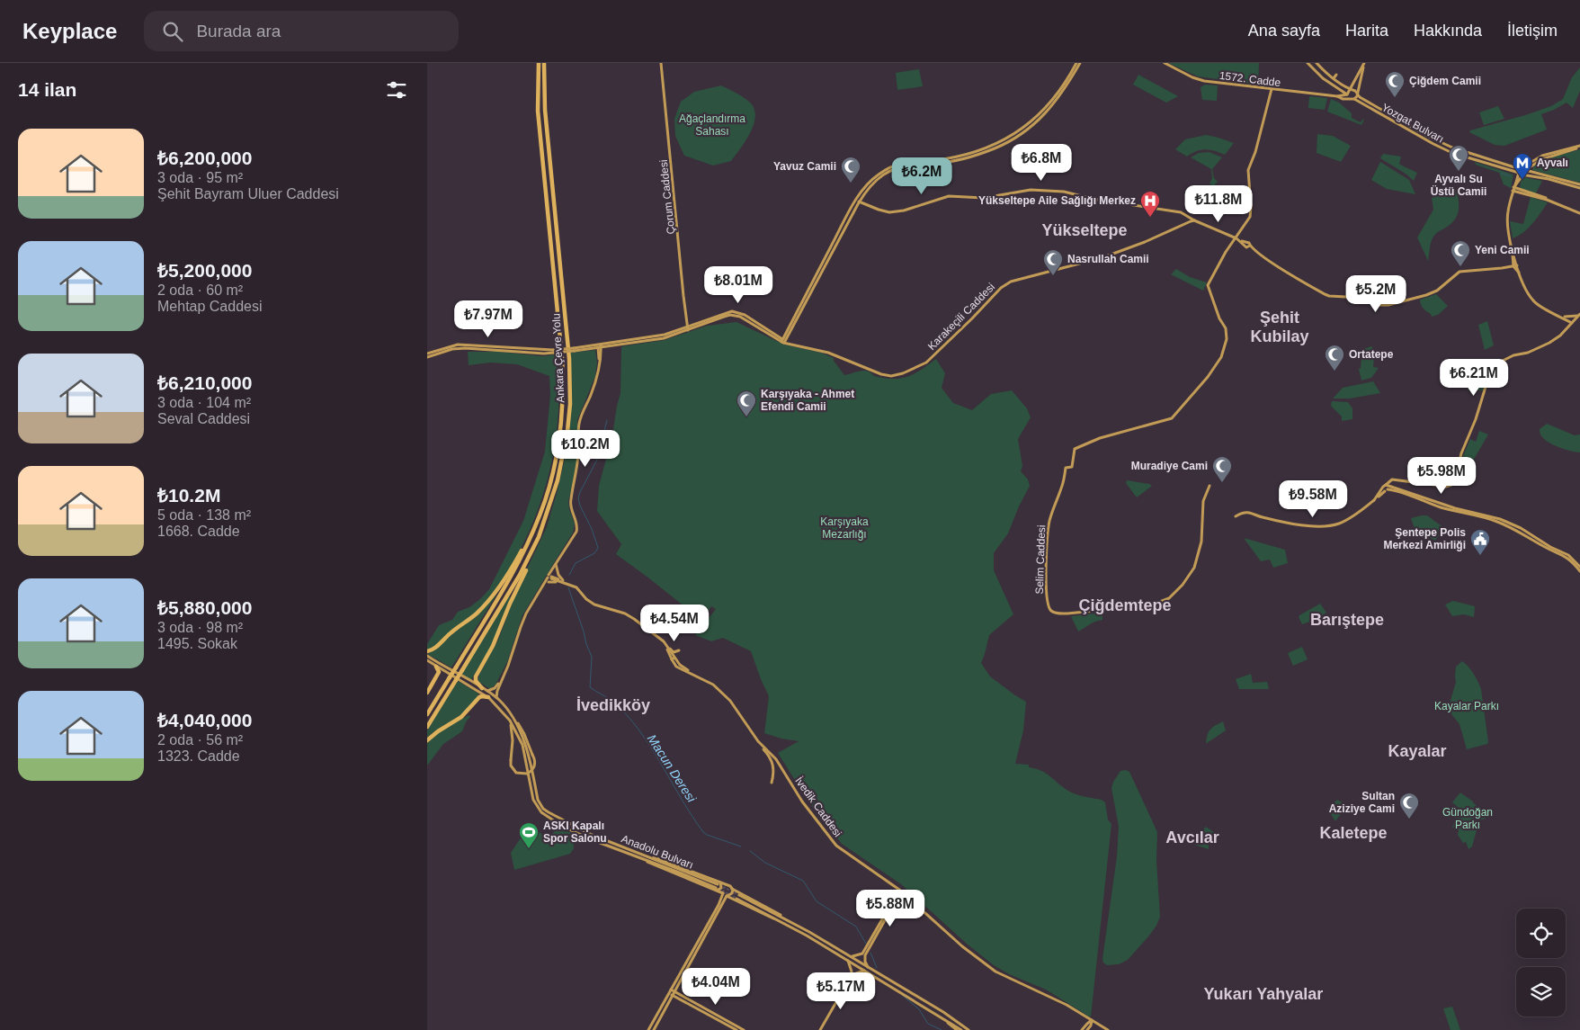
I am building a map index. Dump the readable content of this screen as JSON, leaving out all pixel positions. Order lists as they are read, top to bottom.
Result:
{
  "streets": {
    "highway": ["Ankara Çevre Yolu"],
    "main road": [
      "1572. Cadde",
      "Yozgat Bulvarı",
      "Çorum Caddesi",
      "Karakeçili Caddesi",
      "Selim Caddesi",
      "İvedik Caddesi",
      "Anadolu Bulvarı"
    ]
  },
  "crossings": [
    ["1572. Cadde", "Yozgat Bulvarı"],
    ["Çorum Caddesi", "Karakeçili Caddesi"]
  ],
  "districts": [
    "Yükseltepe",
    "Şehit Kubilay",
    "Çiğdemtepe",
    "Barıştepe",
    "İvedikköy",
    "Kayalar",
    "Kaletepe",
    "Avcılar",
    "Yukarı Yahyalar"
  ],
  "water": ["Macun Deresi"],
  "parks": [
    "Ağaçlandırma Sahası",
    "Karşıyaka Mezarlığı",
    "Kayalar Parkı",
    "Gündoğan Parkı"
  ],
  "places": {
    "mosque": [
      "Çiğdem Camii",
      "Ayvalı Su Üstü Camii",
      "Yavuz Camii",
      "Yeni Camii",
      "Nasrullah Camii",
      "Ortatepe",
      "Karşıyaka - Ahmet Efendi Camii",
      "Muradiye Cami",
      "Sultan Aziziye Cami"
    ],
    "metro station": ["Ayvalı"],
    "hospital": ["Yükseltepe Aile Sağlığı Merkez"],
    "public building": ["Şentepe Polis Merkezi Amirliği"],
    "sports": ["ASKI Kapalı Spor Salonu"]
  },
  "page": {
    "header": "Keyplace",
    "search": "Burada ara",
    "nav": [
      "Ana sayfa",
      "Harita",
      "Hakkında",
      "İletişim"
    ],
    "heading": "14 ilan",
    "list": [
      {
        "name": "₺6,200,000",
        "note": "3 oda · 95 m² · Şehit Bayram Uluer Caddesi"
      },
      {
        "name": "₺5,200,000",
        "note": "2 oda · 60 m² · Mehtap Caddesi"
      },
      {
        "name": "₺6,210,000",
        "note": "3 oda · 104 m² · Seval Caddesi"
      },
      {
        "name": "₺10.2M",
        "note": "5 oda · 138 m² · 1668. Cadde"
      },
      {
        "name": "₺5,880,000",
        "note": "3 oda · 98 m² · 1495. Sokak"
      },
      {
        "name": "₺4,040,000",
        "note": "2 oda · 56 m² · 1323. Cadde"
      }
    ],
    "price": [
      "₺6.8M",
      "₺6.2M",
      "₺11.8M",
      "₺8.01M",
      "₺5.2M",
      "₺7.97M",
      "₺6.21M",
      "₺10.2M",
      "₺5.98M",
      "₺9.58M",
      "₺4.54M",
      "₺5.88M",
      "₺4.04M",
      "₺5.17M"
    ]
  }
}
